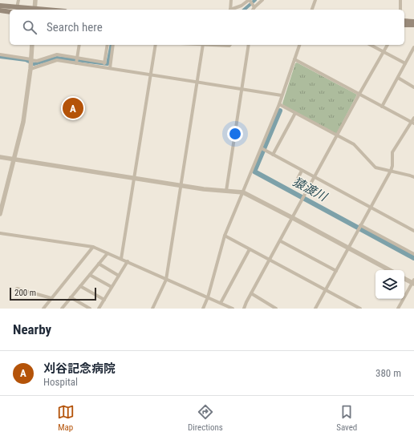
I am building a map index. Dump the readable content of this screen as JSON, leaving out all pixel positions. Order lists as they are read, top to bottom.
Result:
{
  "water": ["猿渡川"],
  "scale_bar": "200 m",
  "page": {
    "search": "Search here",
    "pins": "A",
    "scale": "200 m",
    "heading": "Nearby",
    "list": [
      {
        "mark": "A",
        "name": "刈谷記念病院",
        "note": "Hospital",
        "value": "380 m"
      }
    ],
    "nav": ["Map", "Directions", "Saved"]
  }
}
